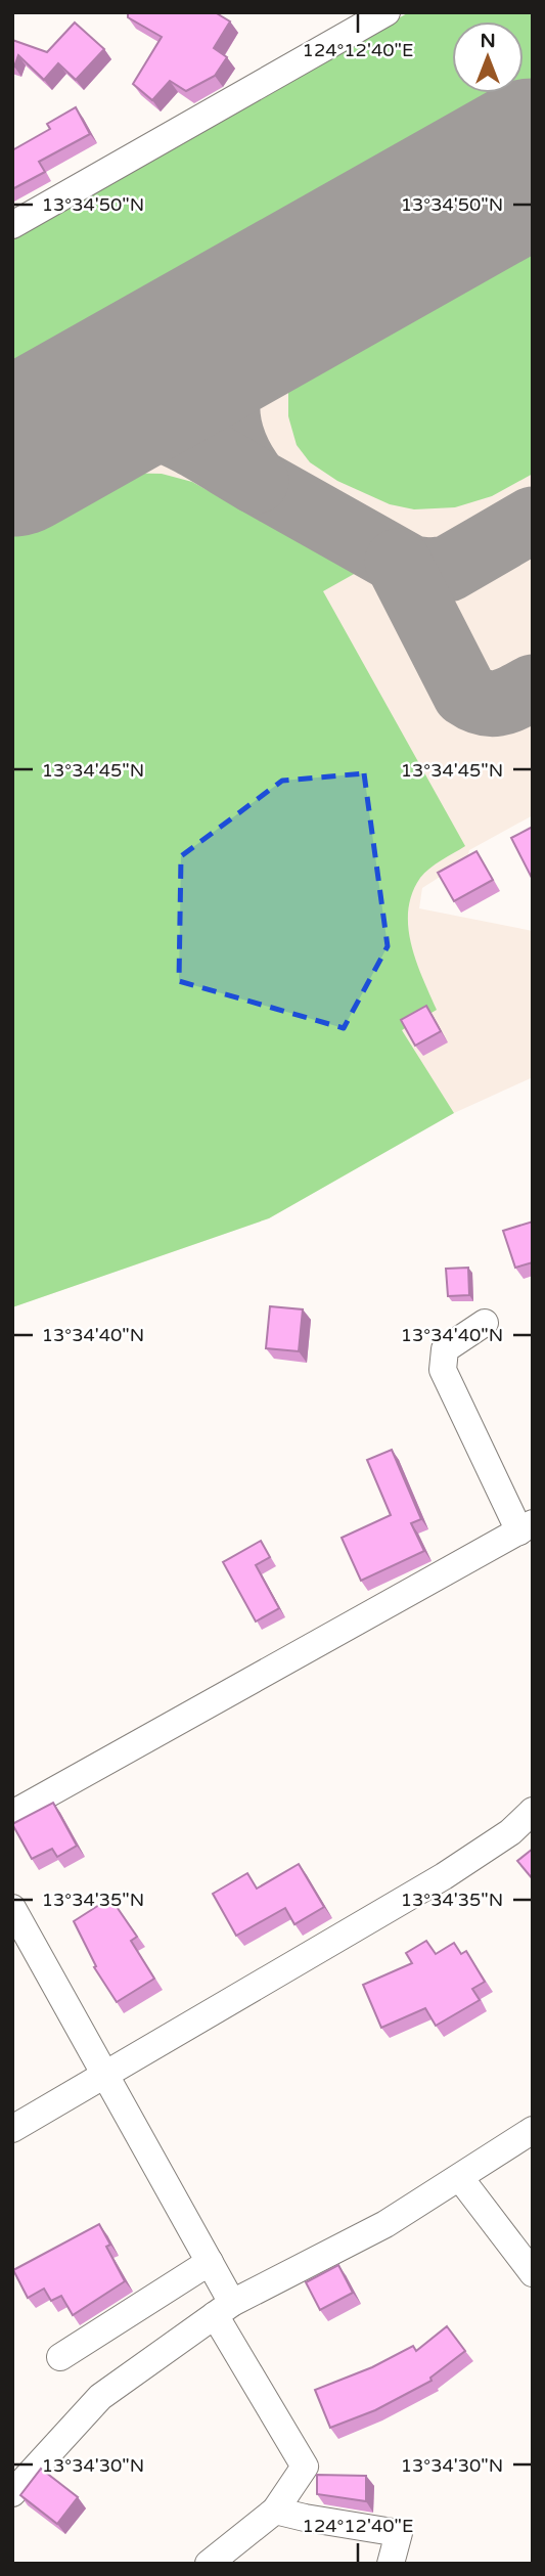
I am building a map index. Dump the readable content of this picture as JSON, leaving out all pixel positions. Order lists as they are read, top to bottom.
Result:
{
  "north": "top",
  "coordinates": [
    "124°12'40\"E",
    "13°34'50\"N",
    "13°34'45\"N",
    "13°34'40\"N",
    "13°34'35\"N",
    "13°34'30\"N"
  ]
}
